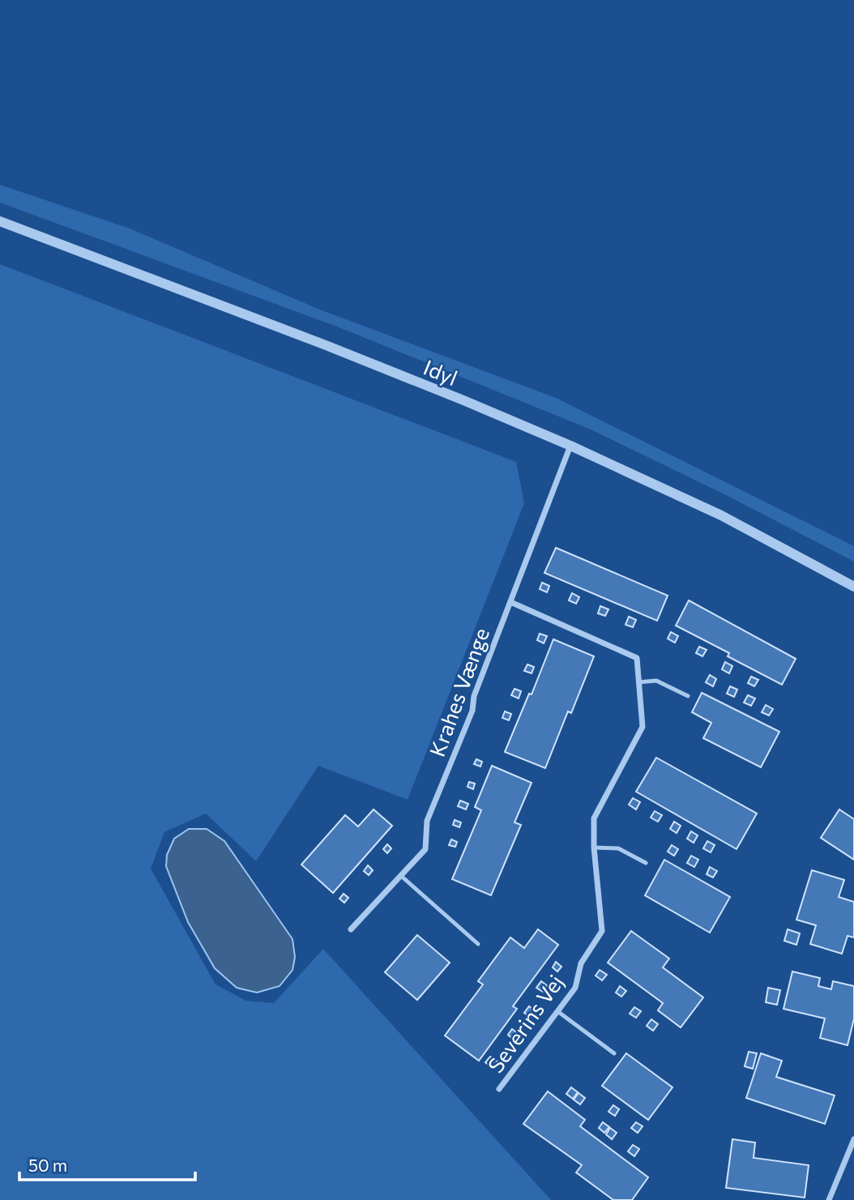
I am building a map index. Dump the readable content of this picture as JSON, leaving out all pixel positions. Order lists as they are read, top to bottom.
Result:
{
  "streets": {
    "street": ["Idyl", "Krahes Vænge", "Severins Vej"]
  },
  "crossings": [
    ["Idyl", "Krahes Vænge"],
    ["Krahes Vænge", "Severins Vej"]
  ],
  "scale_bar": "50 m"
}
